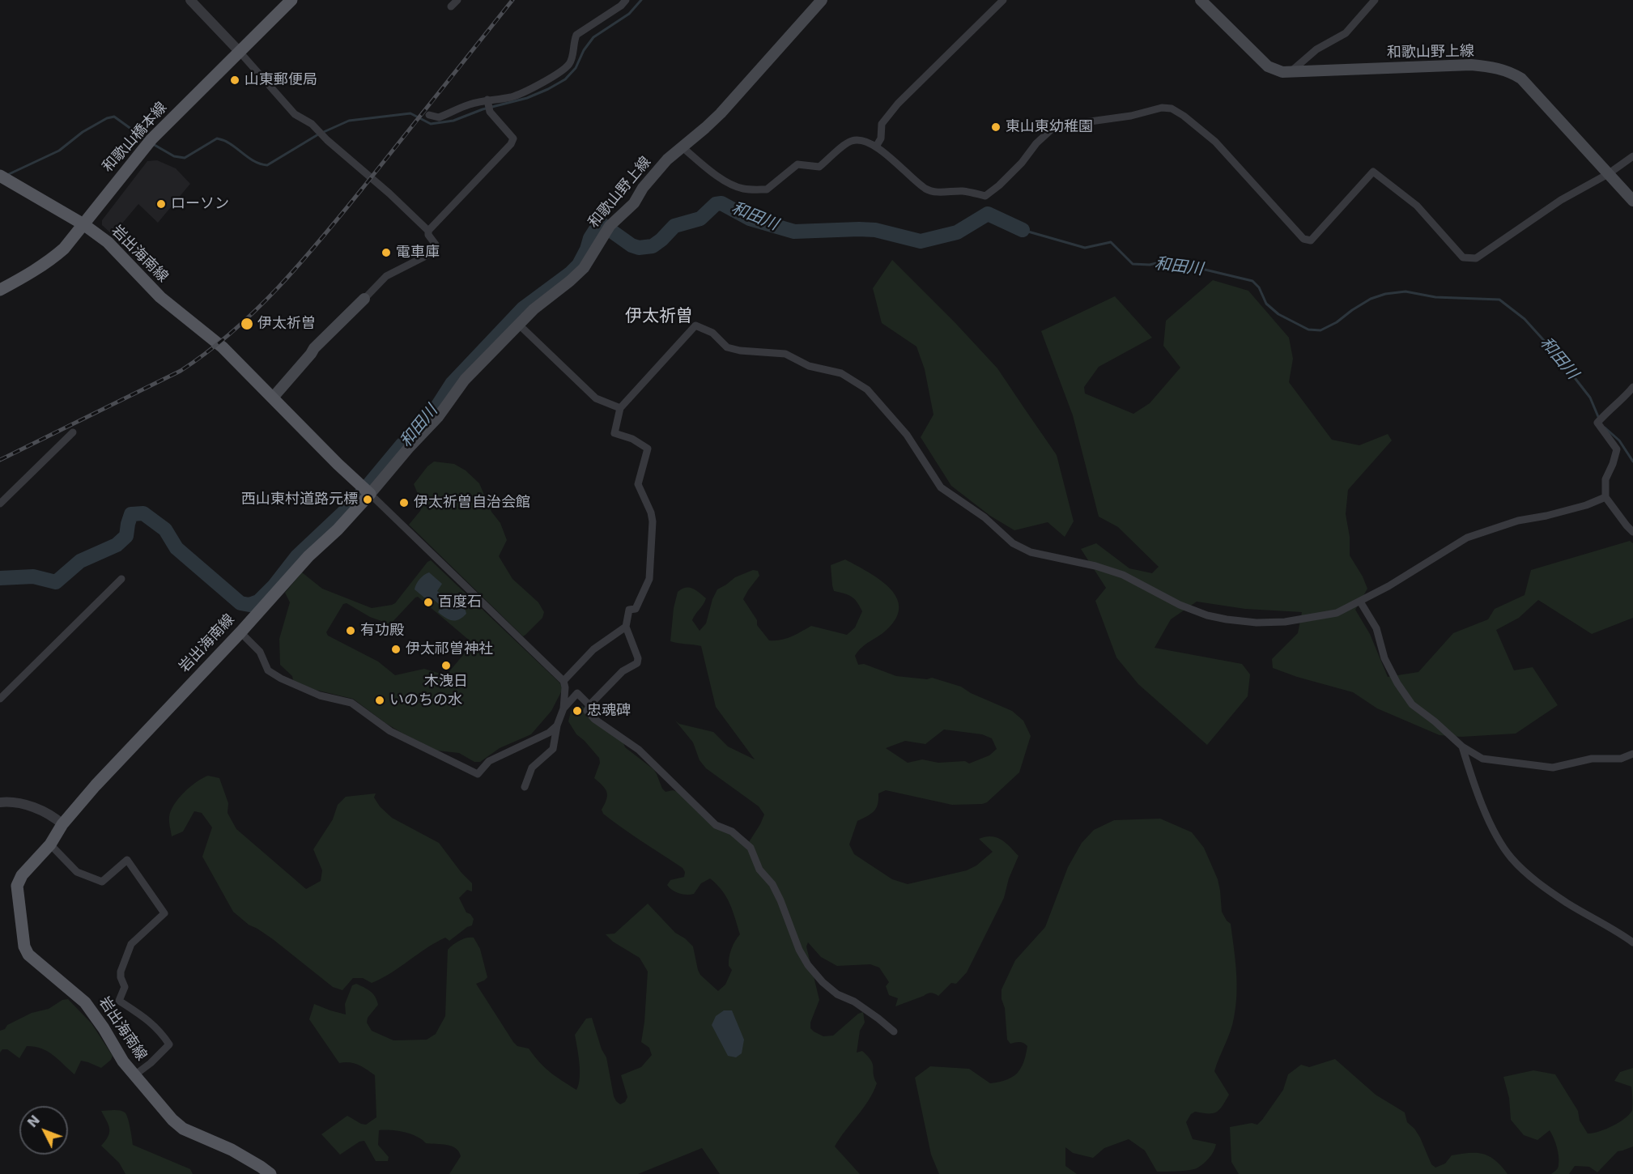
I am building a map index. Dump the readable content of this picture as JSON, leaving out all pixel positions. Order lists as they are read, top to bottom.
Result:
{
  "streets": {
    "main road": ["和歌山野上線", "和歌山橋本線", "岩出海南線"]
  },
  "crossings": [
    ["和歌山野上線", "岩出海南線"],
    ["和歌山橋本線", "岩出海南線"]
  ],
  "districts": ["伊太祈曽"],
  "water": ["和田川"],
  "places": [
    "山東郵便局",
    "東山東幼稚園",
    "ローソン",
    "電車庫",
    "伊太祈曽",
    "西山東村道路元標",
    "伊太祈曽自治会館",
    "百度石",
    "有功殿",
    "伊太祁曽神社",
    "木洩日",
    "いのちの水",
    "忠魂碑"
  ],
  "north": "top left"
}
